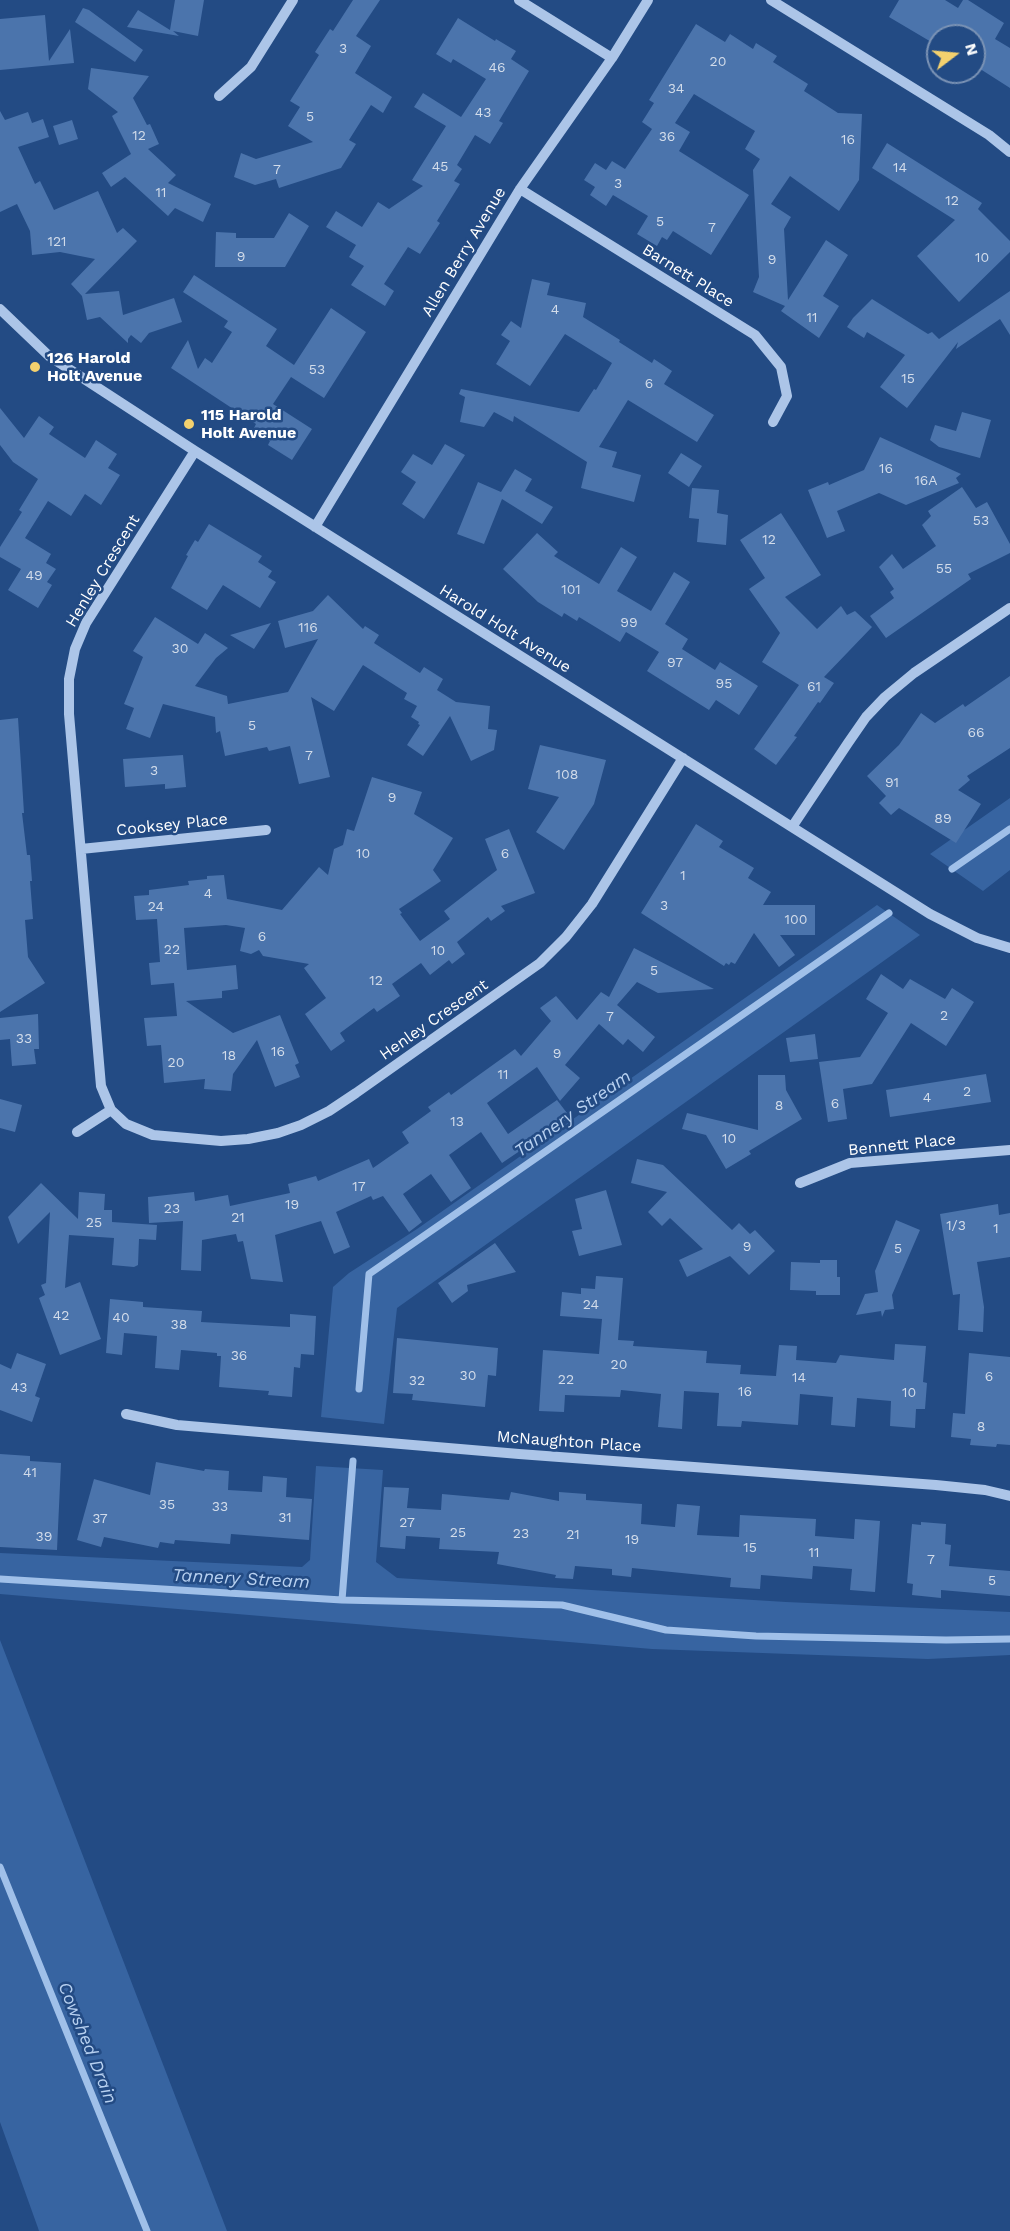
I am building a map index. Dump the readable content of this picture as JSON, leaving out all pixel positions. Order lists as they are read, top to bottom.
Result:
{
  "streets": {
    "street": [
      "Allen Berry Avenue",
      "Barnett Place",
      "Henley Crescent",
      "Harold Holt Avenue",
      "Cooksey Place",
      "Bennett Place",
      "McNaughton Place"
    ]
  },
  "crossings": [
    ["Allen Berry Avenue", "Barnett Place"],
    ["Allen Berry Avenue", "Harold Holt Avenue"],
    ["Henley Crescent", "Harold Holt Avenue"],
    ["Henley Crescent", "Cooksey Place"]
  ],
  "water": ["Tannery Stream", "Cowshed Drain"],
  "places": ["126 Harold Holt Avenue", "115 Harold Holt Avenue"],
  "house_numbers": [
    "3",
    "20",
    "46",
    "34",
    "43",
    "5",
    "12",
    "36",
    "16",
    "45",
    "14",
    "7",
    "3",
    "11",
    "12",
    "5",
    "7",
    "121",
    "9",
    "10",
    "9",
    "4",
    "11",
    "53",
    "15",
    "6",
    "16",
    "16A",
    "53",
    "12",
    "55",
    "49",
    "101",
    "99",
    "116",
    "30",
    "97",
    "95",
    "61",
    "5",
    "66",
    "7",
    "3",
    "108",
    "91",
    "9",
    "89",
    "10",
    "6",
    "1",
    "4",
    "3",
    "24",
    "100",
    "6",
    "22",
    "10",
    "5",
    "12",
    "2",
    "7",
    "33",
    "16",
    "9",
    "18",
    "20",
    "11",
    "2",
    "4",
    "6",
    "8",
    "13",
    "10",
    "17",
    "19",
    "23",
    "21",
    "25",
    "1/3",
    "1",
    "9",
    "5",
    "24",
    "42",
    "40",
    "38",
    "36",
    "20",
    "30",
    "6",
    "14",
    "22",
    "32",
    "43",
    "16",
    "10",
    "8",
    "41",
    "35",
    "33",
    "31",
    "37",
    "27",
    "25",
    "23",
    "21",
    "39",
    "19",
    "15",
    "11",
    "7",
    "5"
  ],
  "north": "right"
}
